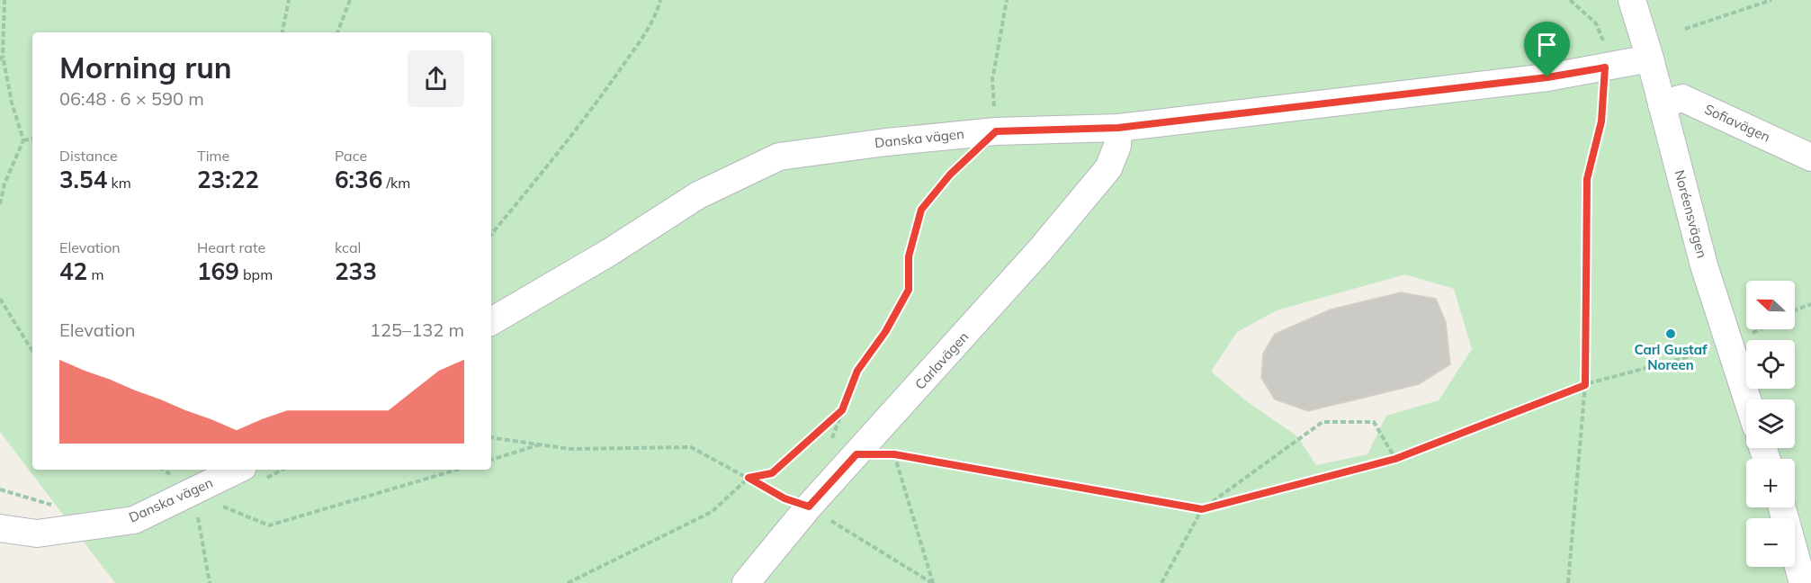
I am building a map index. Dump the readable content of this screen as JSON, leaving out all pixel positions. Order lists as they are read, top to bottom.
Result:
{
  "streets": {
    "street": [
      "Sofiavägen",
      "Danska vägen",
      "Noréensvägen",
      "Carlavägen"
    ]
  },
  "crossings": [
    ["Sofiavägen", "Noréensvägen"],
    ["Danska vägen", "Noréensvägen"],
    ["Danska vägen", "Carlavägen"]
  ],
  "places": ["Carl Gustaf Noreen"],
  "north": "left",
  "page": {
    "heading": ["Morning run", "06:48 · 6 × 590 m"],
    "stats": [
      ["Distance", "3.54 km"],
      ["Time", "23:22"],
      ["Pace", "6:36 /km"],
      ["Elevation", "42 m"],
      ["Heart rate", "169 bpm"],
      ["kcal", "233"]
    ],
    "map_buttons": ["+", "−"],
    "chart": ["Elevation", "125–132 m"]
  }
}
